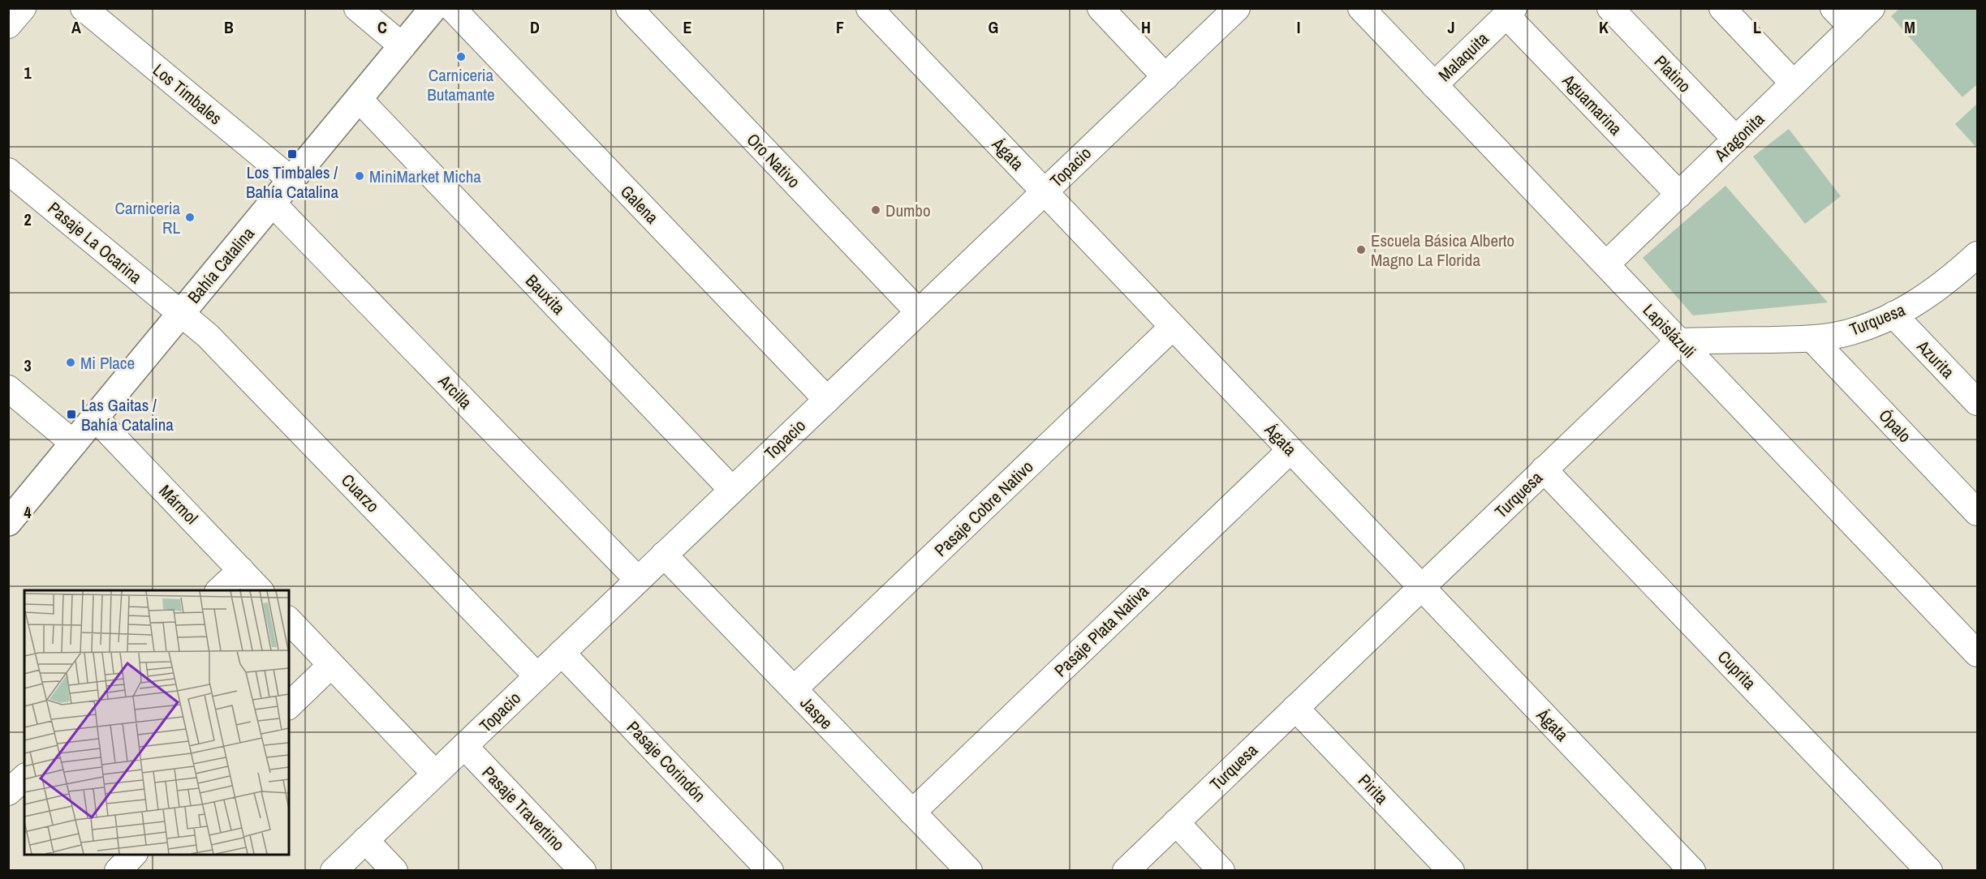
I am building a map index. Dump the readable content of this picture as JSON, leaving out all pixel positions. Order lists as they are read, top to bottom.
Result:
{
  "streets": {
    "street": [
      "Malaquita",
      "Platino",
      "Los Timbales",
      "Aguamarina",
      "Aragonita",
      "Ágata",
      "Oro Nativo",
      "Topacio",
      "Galena",
      "Pasaje La Ocarina",
      "Bahía Catalina",
      "Bauxita",
      "Turquesa",
      "Lapislázuli",
      "Azurita",
      "Arcilla",
      "Ópalo",
      "Cuarzo",
      "Mármol",
      "Pasaje Cobre Nativo",
      "Pasaje Plata Nativa",
      "Cuprita",
      "Jaspe",
      "Pasaje Corindón",
      "Pirita",
      "Pasaje Travertino"
    ]
  },
  "crossings": [
    ["Malaquita", "Aguamarina"],
    ["Malaquita", "Lapislázuli"],
    ["Platino", "Aragonita"],
    ["Los Timbales", "Bahía Catalina"],
    ["Aguamarina", "Aragonita"],
    ["Aragonita", "Lapislázuli"],
    ["Ágata", "Topacio"],
    ["Ágata", "Turquesa"],
    ["Ágata", "Pasaje Cobre Nativo"],
    ["Ágata", "Pasaje Plata Nativa"],
    ["Oro Nativo", "Topacio"],
    ["Topacio", "Galena"],
    ["Topacio", "Bauxita"],
    ["Topacio", "Arcilla"],
    ["Topacio", "Cuarzo"],
    ["Topacio", "Jaspe"],
    ["Topacio", "Pasaje Corindón"],
    ["Topacio", "Pasaje Travertino"],
    ["Pasaje La Ocarina", "Bahía Catalina"],
    ["Pasaje La Ocarina", "Cuarzo"],
    ["Bahía Catalina", "Bauxita"],
    ["Bahía Catalina", "Arcilla"],
    ["Bahía Catalina", "Cuarzo"],
    ["Bahía Catalina", "Mármol"],
    ["Turquesa", "Lapislázuli"],
    ["Turquesa", "Azurita"],
    ["Turquesa", "Ópalo"],
    ["Turquesa", "Cuprita"],
    ["Turquesa", "Pirita"],
    ["Pasaje Cobre Nativo", "Jaspe"],
    ["Pasaje Plata Nativa", "Jaspe"]
  ],
  "places": {
    "other": [
      "Carniceria Butamante",
      "MiniMarket Micha",
      "Dumbo",
      "Carniceria RL",
      "Escuela Básica Alberto Magno La Florida",
      "Mi Place"
    ],
    "transit": ["Los Timbales / Bahía Catalina", "Las Gaitas / Bahía Catalina"]
  },
  "grid": {
    "columns": [
      "A",
      "B",
      "C",
      "D",
      "E",
      "F",
      "G",
      "H",
      "I",
      "J",
      "K",
      "L",
      "M"
    ],
    "rows": [
      "1",
      "2",
      "3",
      "4"
    ]
  }
}
